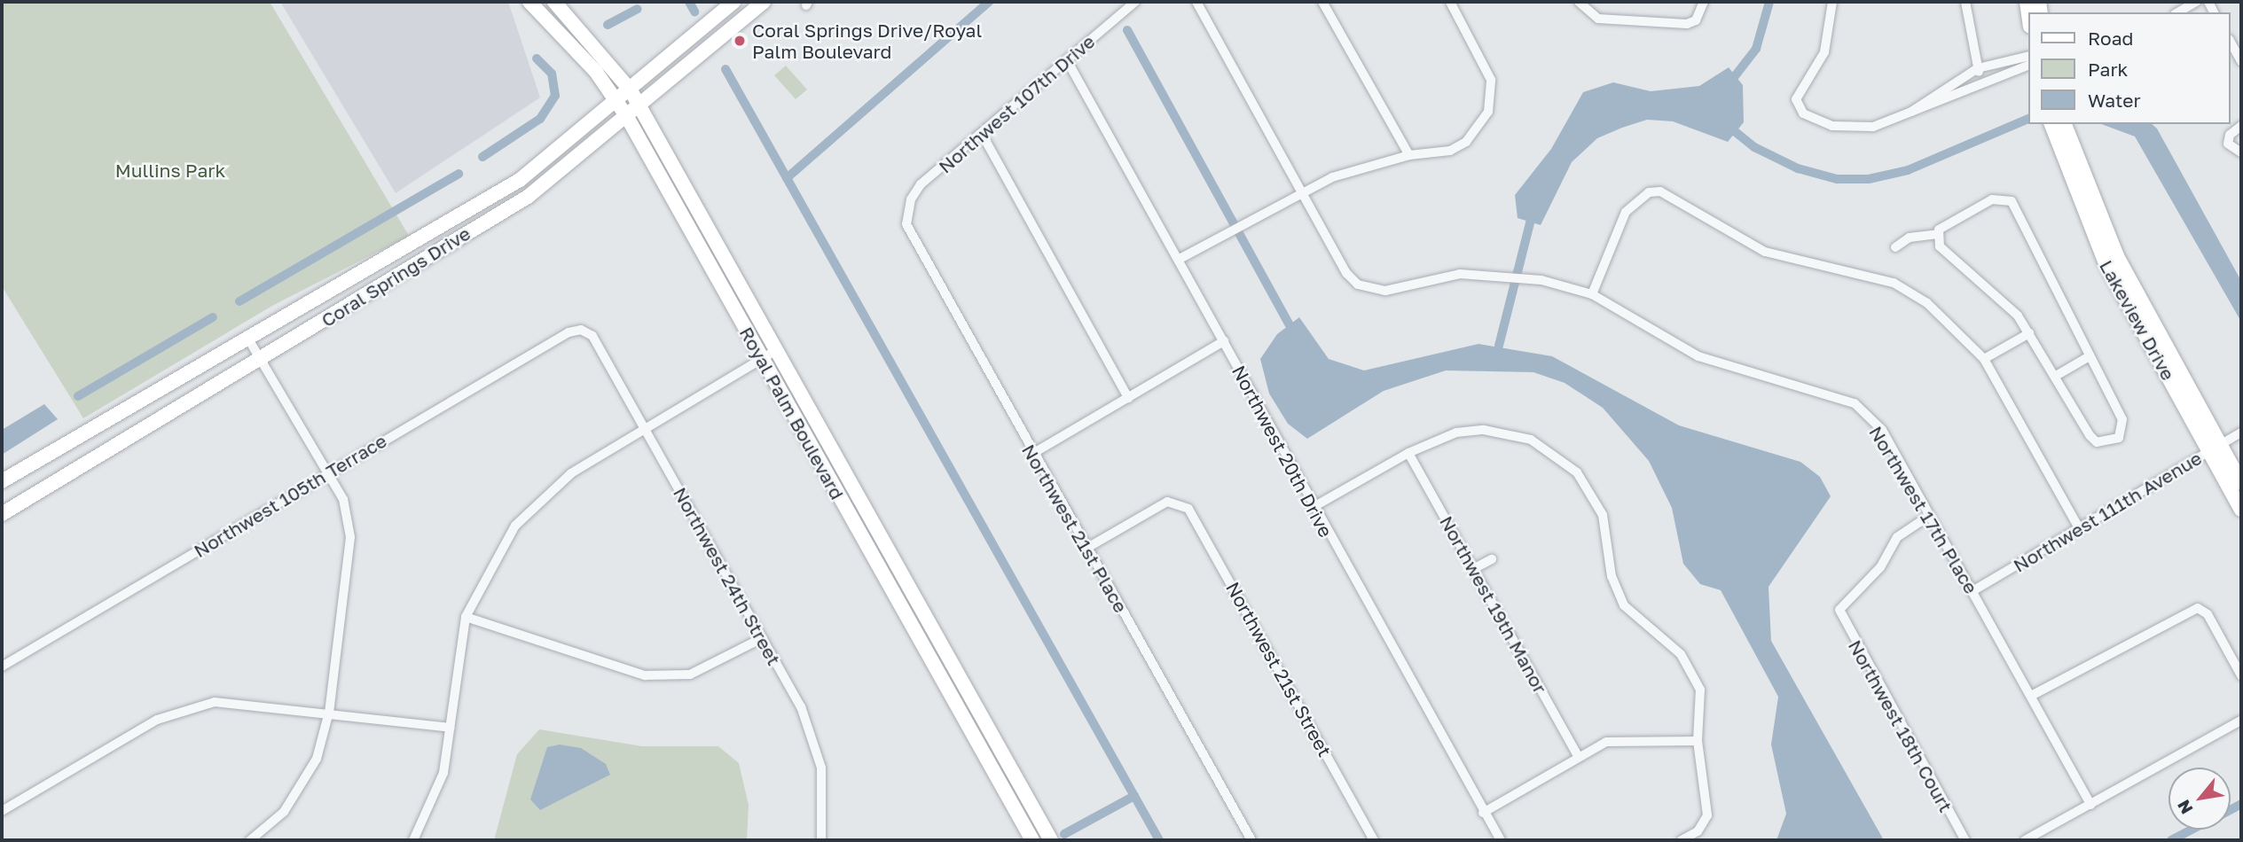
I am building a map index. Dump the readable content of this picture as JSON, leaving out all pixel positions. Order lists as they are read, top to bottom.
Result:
{
  "streets": {
    "main road": ["Coral Springs Drive", "Lakeview Drive", "Royal Palm Boulevard"],
    "street": [
      "Northwest 107th Drive",
      "Northwest 20th Drive",
      "Northwest 105th Terrace",
      "Northwest 17th Place",
      "Northwest 111th Avenue",
      "Northwest 21st Place",
      "Northwest 24th Street",
      "Northwest 19th Manor",
      "Northwest 21st Street",
      "Northwest 18th Court"
    ]
  },
  "crossings": [
    ["Northwest 107th Drive", "Northwest 20th Drive"],
    ["Northwest 107th Drive", "Northwest 21st Place"],
    ["Coral Springs Drive", "Royal Palm Boulevard"],
    ["Lakeview Drive", "Northwest 111th Avenue"],
    ["Northwest 105th Terrace", "Northwest 24th Street"],
    ["Northwest 17th Place", "Northwest 111th Avenue"],
    ["Northwest 17th Place", "Northwest 18th Court"],
    ["Northwest 21st Place", "Northwest 21st Street"]
  ],
  "parks": ["Mullins Park"],
  "places": ["Coral Springs Drive/Royal Palm Boulevard"],
  "legend": ["Road", "Park", "Water"],
  "north": "bottom left"
}
